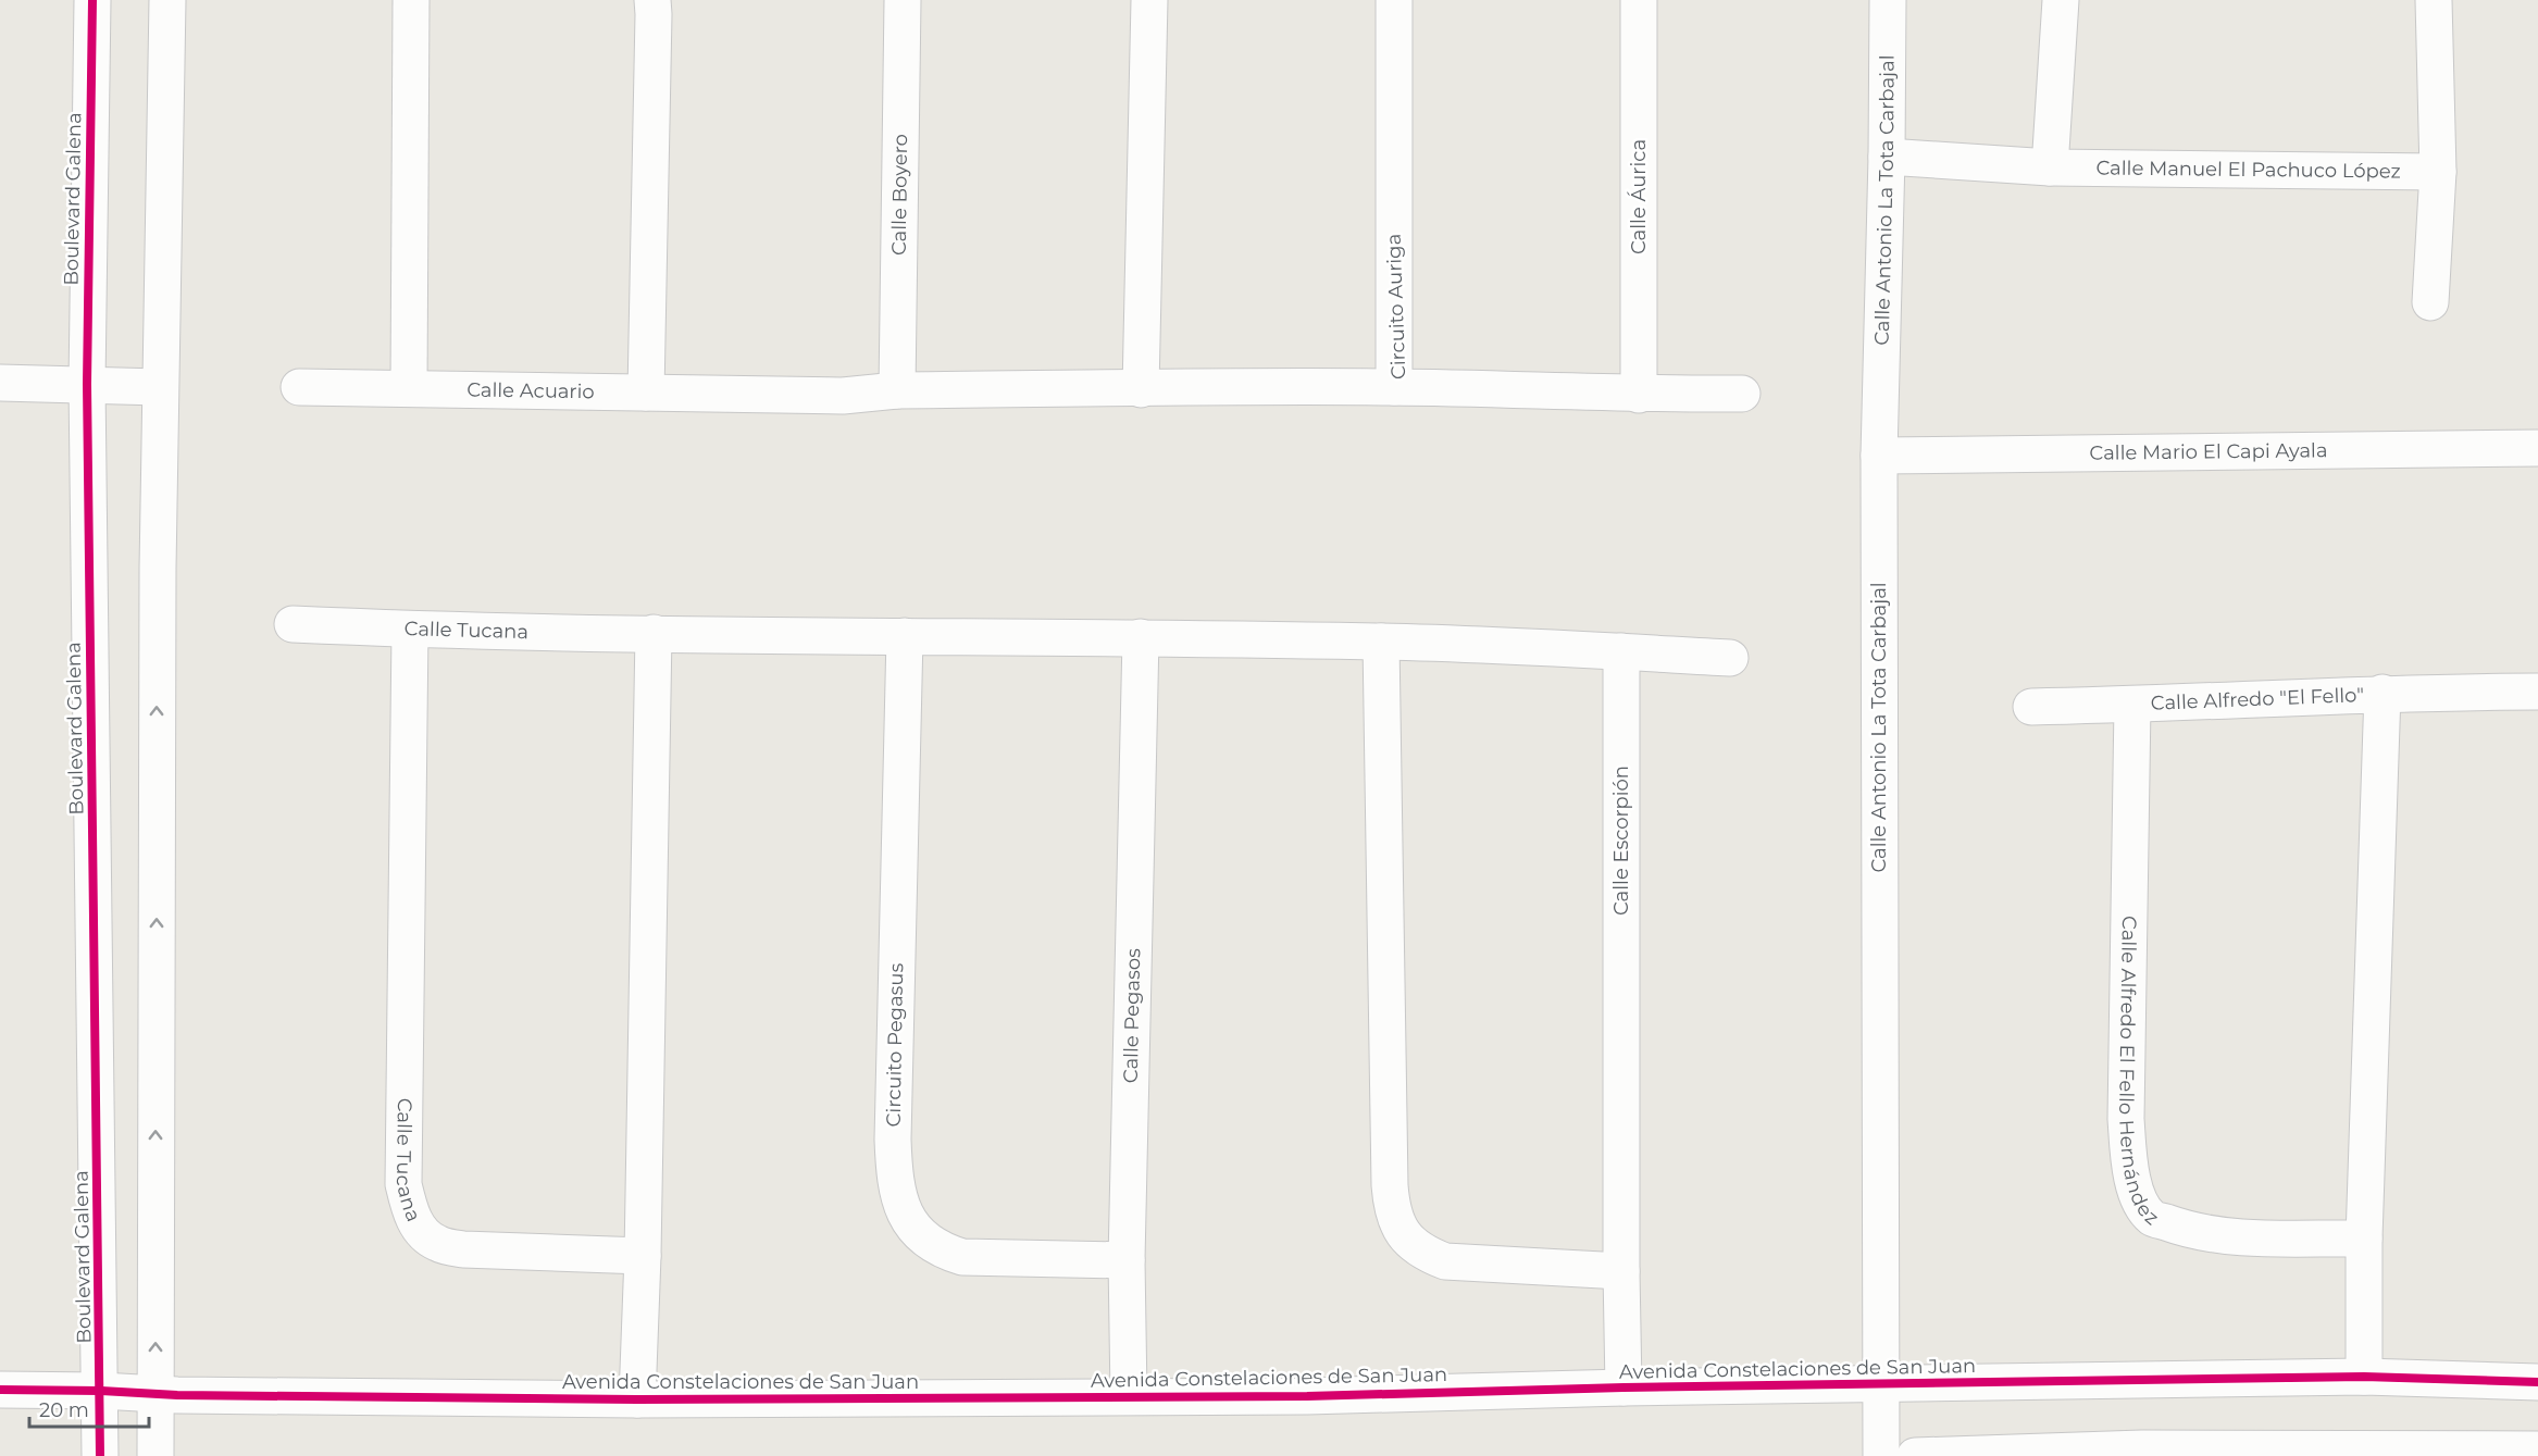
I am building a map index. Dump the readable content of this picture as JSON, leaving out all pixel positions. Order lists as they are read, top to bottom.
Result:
{
  "streets": {
    "street": [
      "Calle Manuel El Pachuco López",
      "Calle Boyero",
      "Calle Áurica",
      "Boulevard Galena",
      "Calle Antonio La Tota Carbajal",
      "Circuito Auriga",
      "Calle Acuario",
      "Calle Mario El Capi Ayala",
      "Calle Tucana",
      "Calle Alfredo \"El Fello\"",
      "Calle Escorpión",
      "Calle Pegasos",
      "Circuito Pegasus",
      "Calle Alfredo El Fello Hernández",
      "Avenida Constelaciones de San Juan"
    ]
  },
  "crossings": [
    ["Calle Manuel El Pachuco López", "Calle Antonio La Tota Carbajal"],
    ["Calle Áurica", "Circuito Auriga"],
    ["Boulevard Galena", "Avenida Constelaciones de San Juan"],
    ["Calle Antonio La Tota Carbajal", "Calle Mario El Capi Ayala"],
    ["Calle Antonio La Tota Carbajal", "Avenida Constelaciones de San Juan"],
    ["Calle Alfredo \"El Fello\"", "Calle Alfredo El Fello Hernández"],
    ["Calle Escorpión", "Avenida Constelaciones de San Juan"],
    ["Calle Pegasos", "Circuito Pegasus"],
    ["Calle Pegasos", "Avenida Constelaciones de San Juan"]
  ],
  "scale_bar": "20 m"
}
